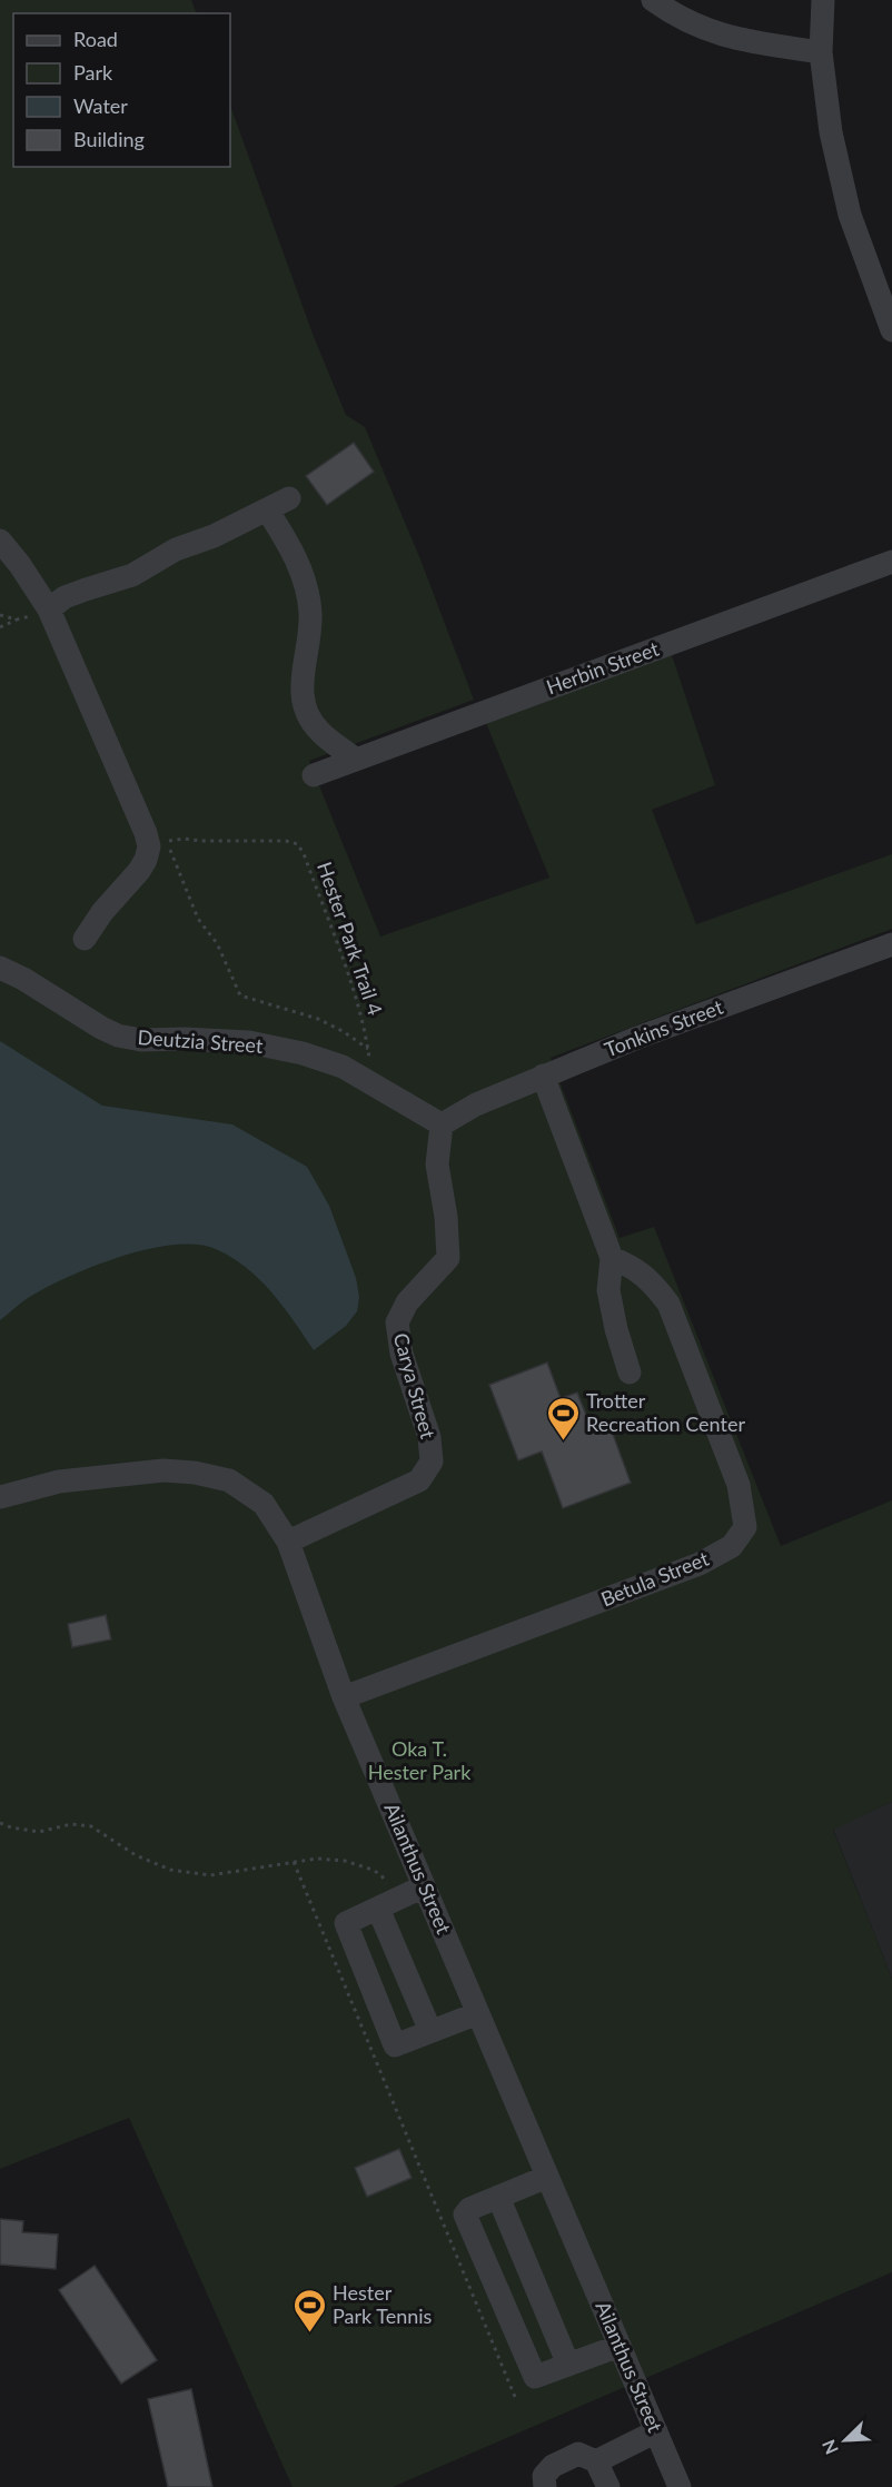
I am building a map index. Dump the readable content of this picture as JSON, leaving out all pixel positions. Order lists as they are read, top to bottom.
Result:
{
  "streets": {
    "street": [
      "Herbin Street",
      "Tonkins Street",
      "Deutzia Street",
      "Carya Street",
      "Betula Street",
      "Ailanthus Street"
    ],
    "path": ["Hester Park Trail 4"]
  },
  "crossings": [
    ["Hester Park Trail 4", "Deutzia Street"],
    ["Tonkins Street", "Deutzia Street"],
    ["Tonkins Street", "Carya Street"],
    ["Deutzia Street", "Carya Street"],
    ["Carya Street", "Ailanthus Street"],
    ["Betula Street", "Ailanthus Street"]
  ],
  "parks": ["Oka T. Hester Park"],
  "places": {
    "sports": ["Trotter Recreation Center", "Hester Park Tennis"]
  },
  "legend": [
    "Road",
    "Park",
    "Water",
    "Building"
  ],
  "north": "bottom left"
}
